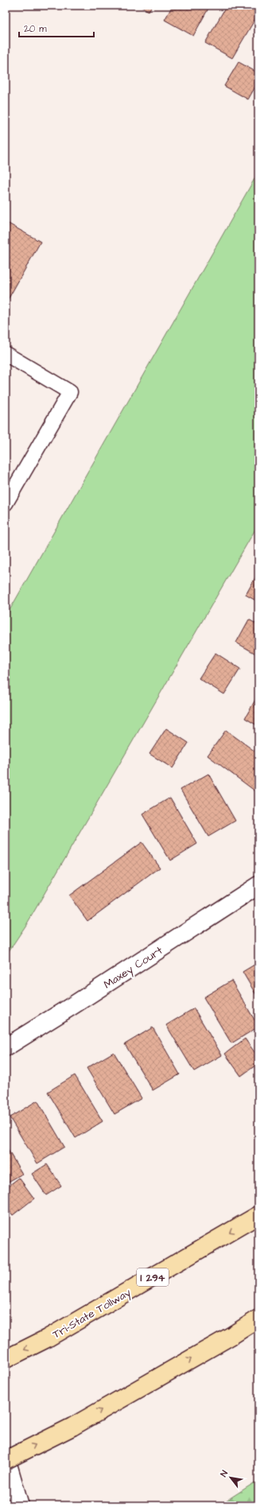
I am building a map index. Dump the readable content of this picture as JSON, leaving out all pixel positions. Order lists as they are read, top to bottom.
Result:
{
  "streets": {
    "highway": ["I 294", "Tri-State Tollway"],
    "street": ["Maxey Court"]
  },
  "scale_bar": "20 m",
  "north": "top left"
}
